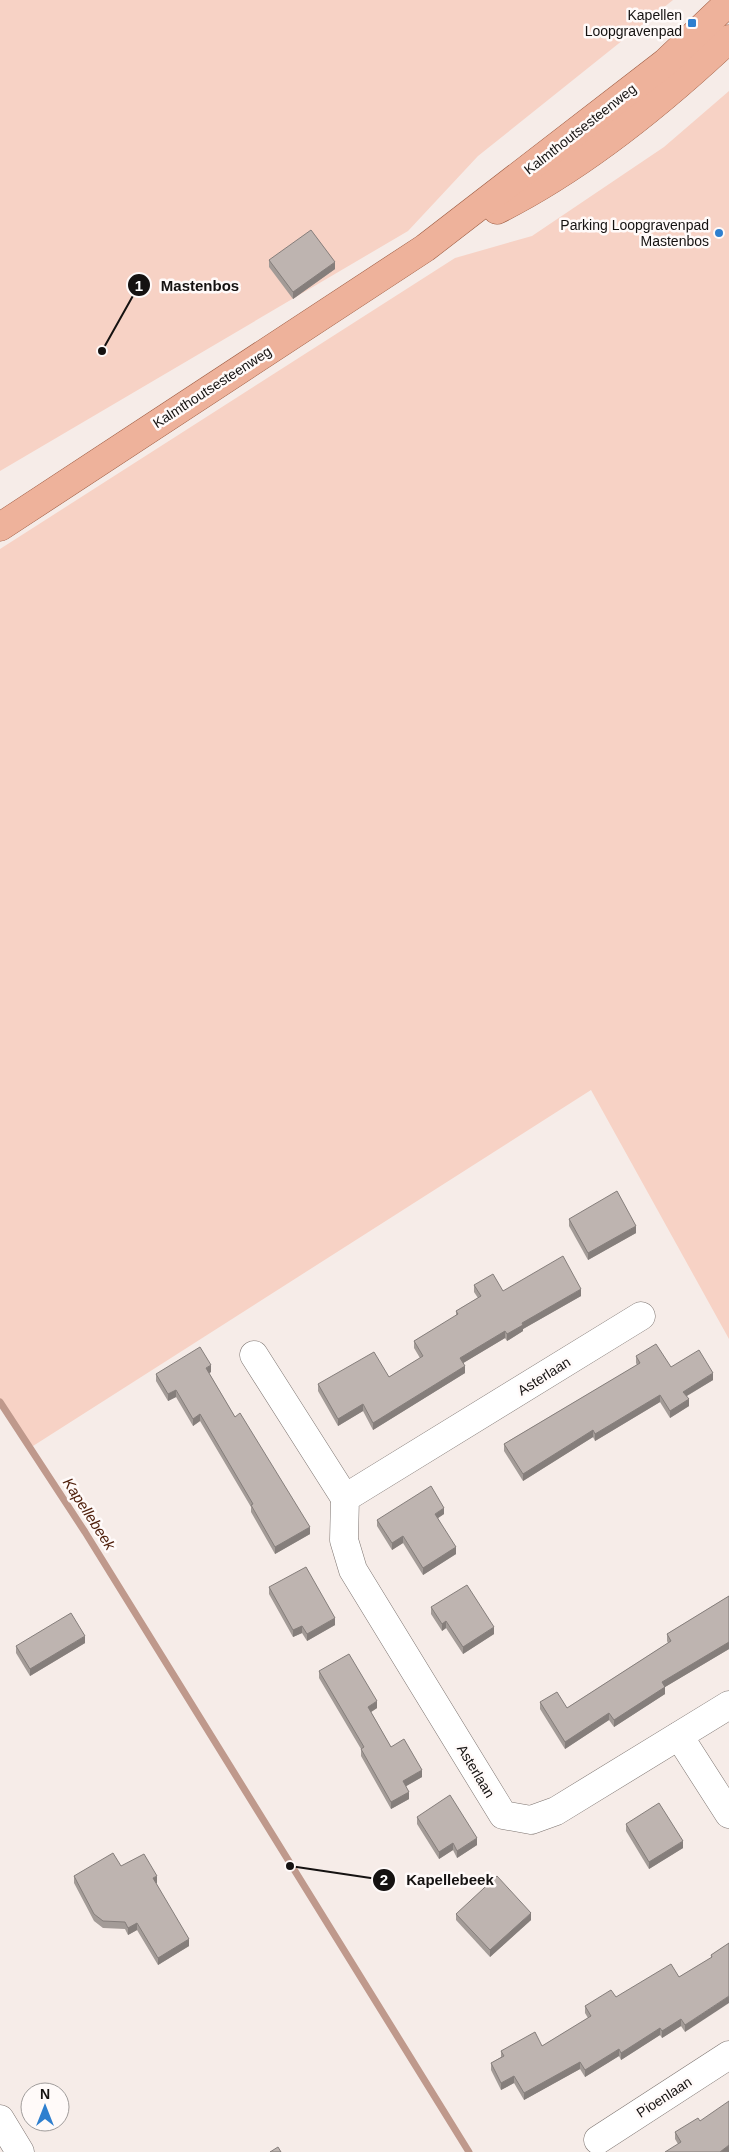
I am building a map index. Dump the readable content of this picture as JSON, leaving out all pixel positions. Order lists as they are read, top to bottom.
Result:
{
  "streets": {
    "main road": ["Kalmthoutsesteenweg"],
    "street": ["Asterlaan", "Pioenlaan"]
  },
  "water": ["Kapellebeek"],
  "places": {
    "transit": ["Kapellen Loopgravenpad"],
    "other": ["Parking Loopgravenpad Mastenbos", "Mastenbos", "Kapellebeek"]
  },
  "north": "top"
}
